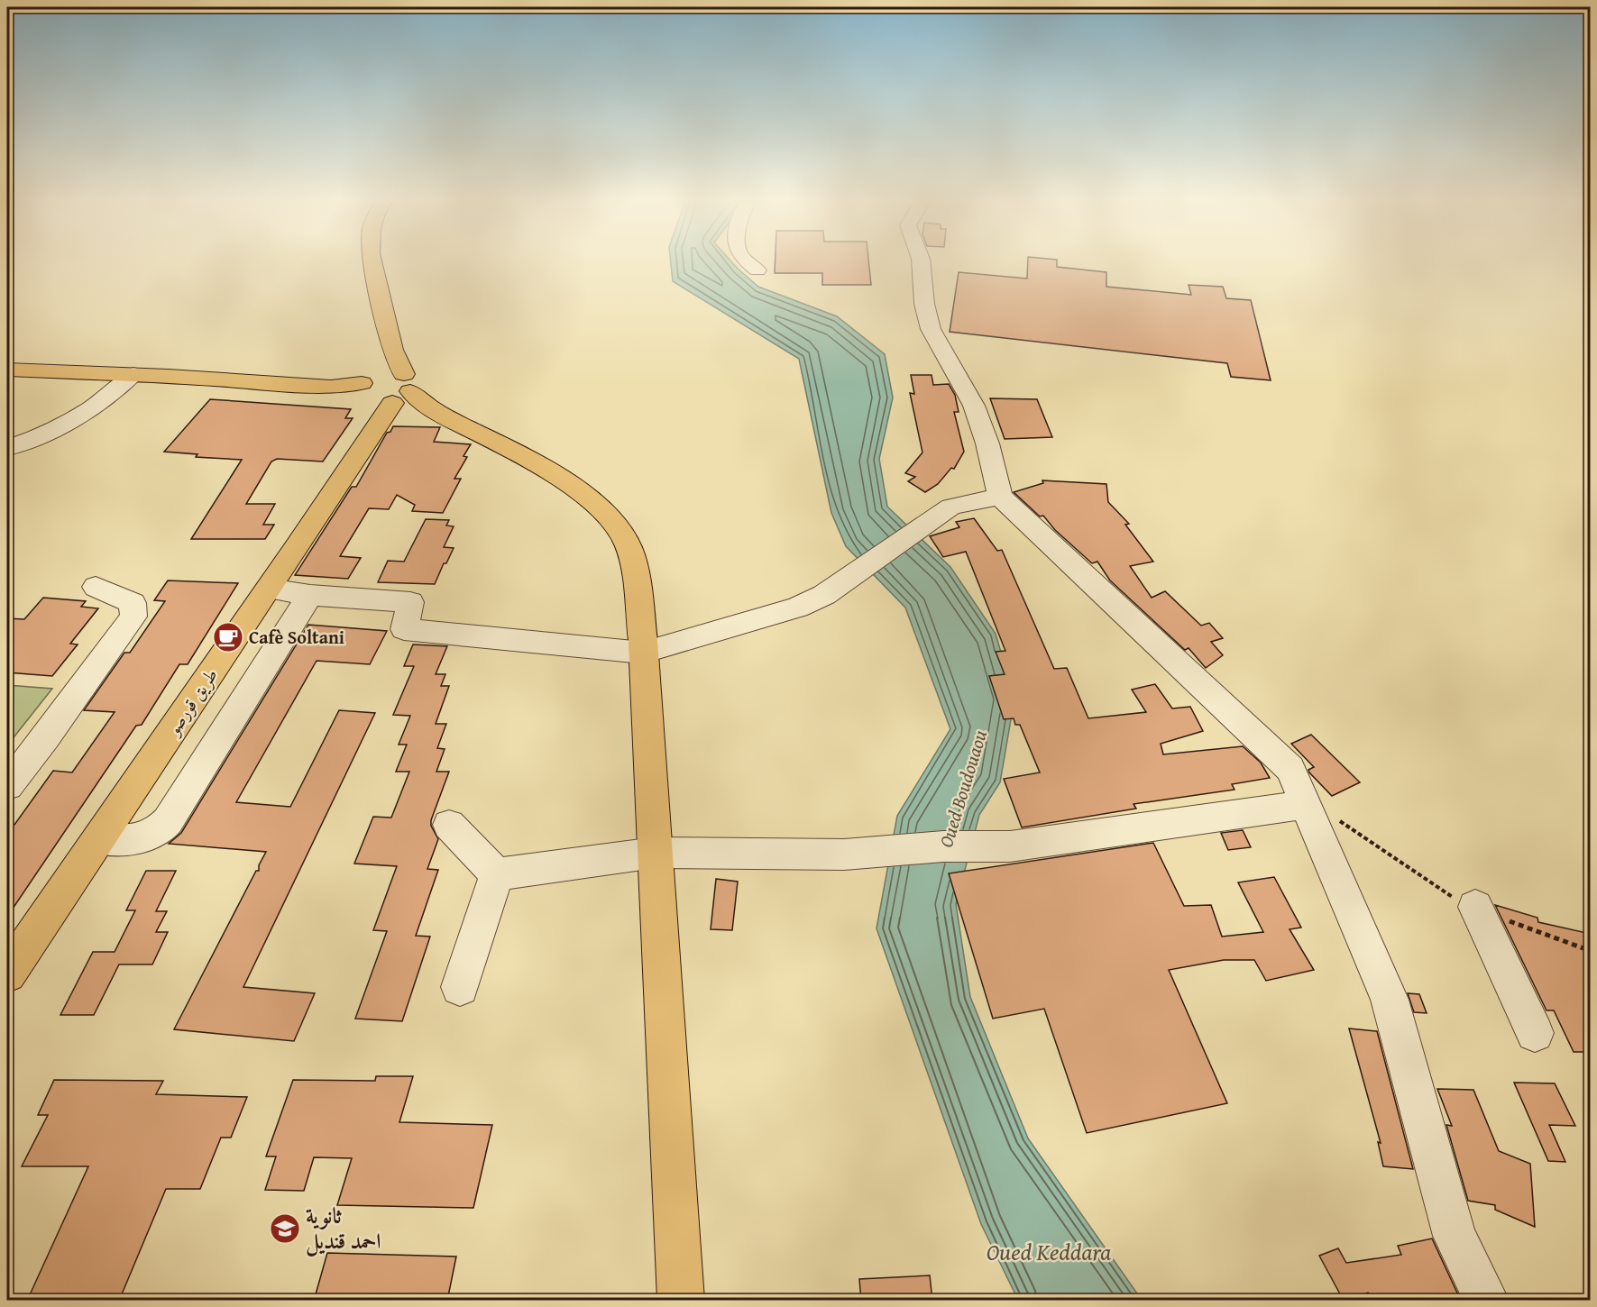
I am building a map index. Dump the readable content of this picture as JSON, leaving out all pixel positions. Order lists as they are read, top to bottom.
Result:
{
  "streets": {
    "main road": ["طريق قورصو"]
  },
  "water": ["Oued Boudouaou", "Oued Keddara"],
  "places": {
    "cafe": ["Cafè Soltani"],
    "school or university": ["ثانوية احمد قنديل"]
  }
}
